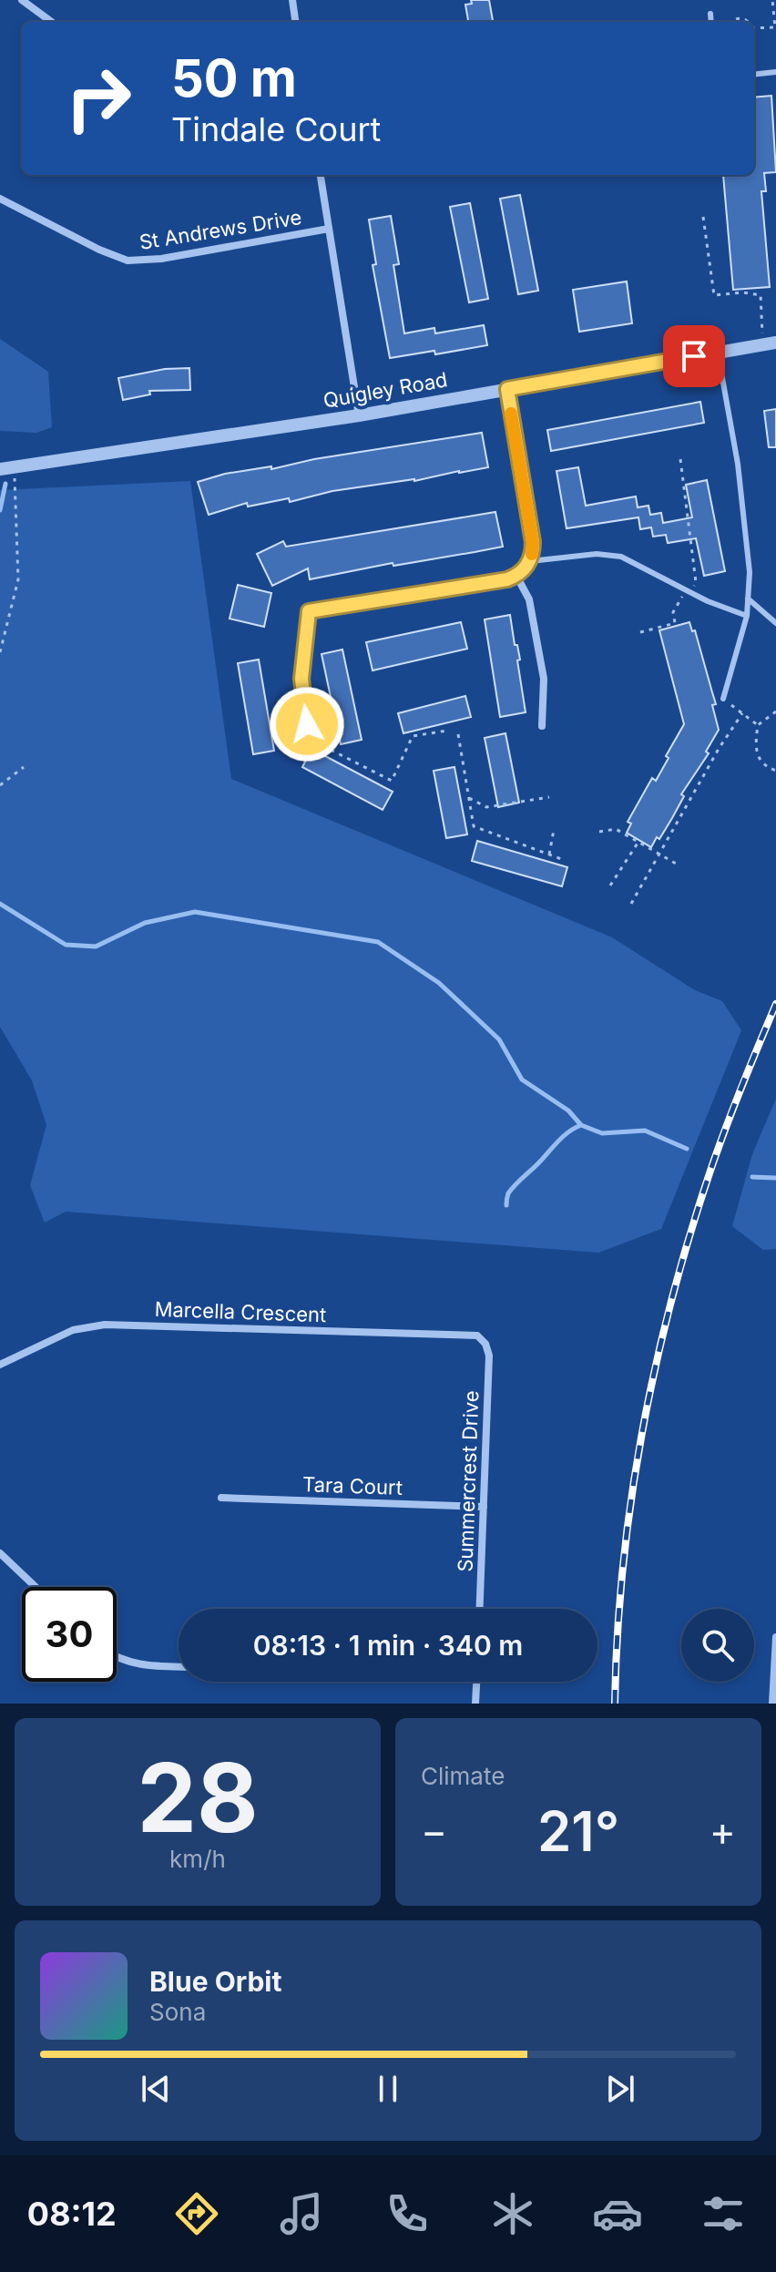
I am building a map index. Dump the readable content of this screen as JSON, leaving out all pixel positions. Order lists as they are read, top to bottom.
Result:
{
  "streets": {
    "street": [
      "St Andrews Drive",
      "Quigley Road",
      "Marcella Crescent",
      "Summercrest Drive",
      "Tara Court"
    ]
  },
  "crossings": [
    ["St Andrews Drive", "Quigley Road"],
    ["Marcella Crescent", "Summercrest Drive"],
    ["Summercrest Drive", "Tara Court"]
  ],
  "page": {
    "turn": ["50 m", "Tindale Court"],
    "limit": "30",
    "trip": "08:13 · 1 min · 340 m",
    "tile": [
      ["28", "km/h"],
      "Climate"
    ],
    "heat": ["−", "21°", "+"],
    "song": ["Blue Orbit", "Sona"],
    "tabs": "08:12"
  }
}
